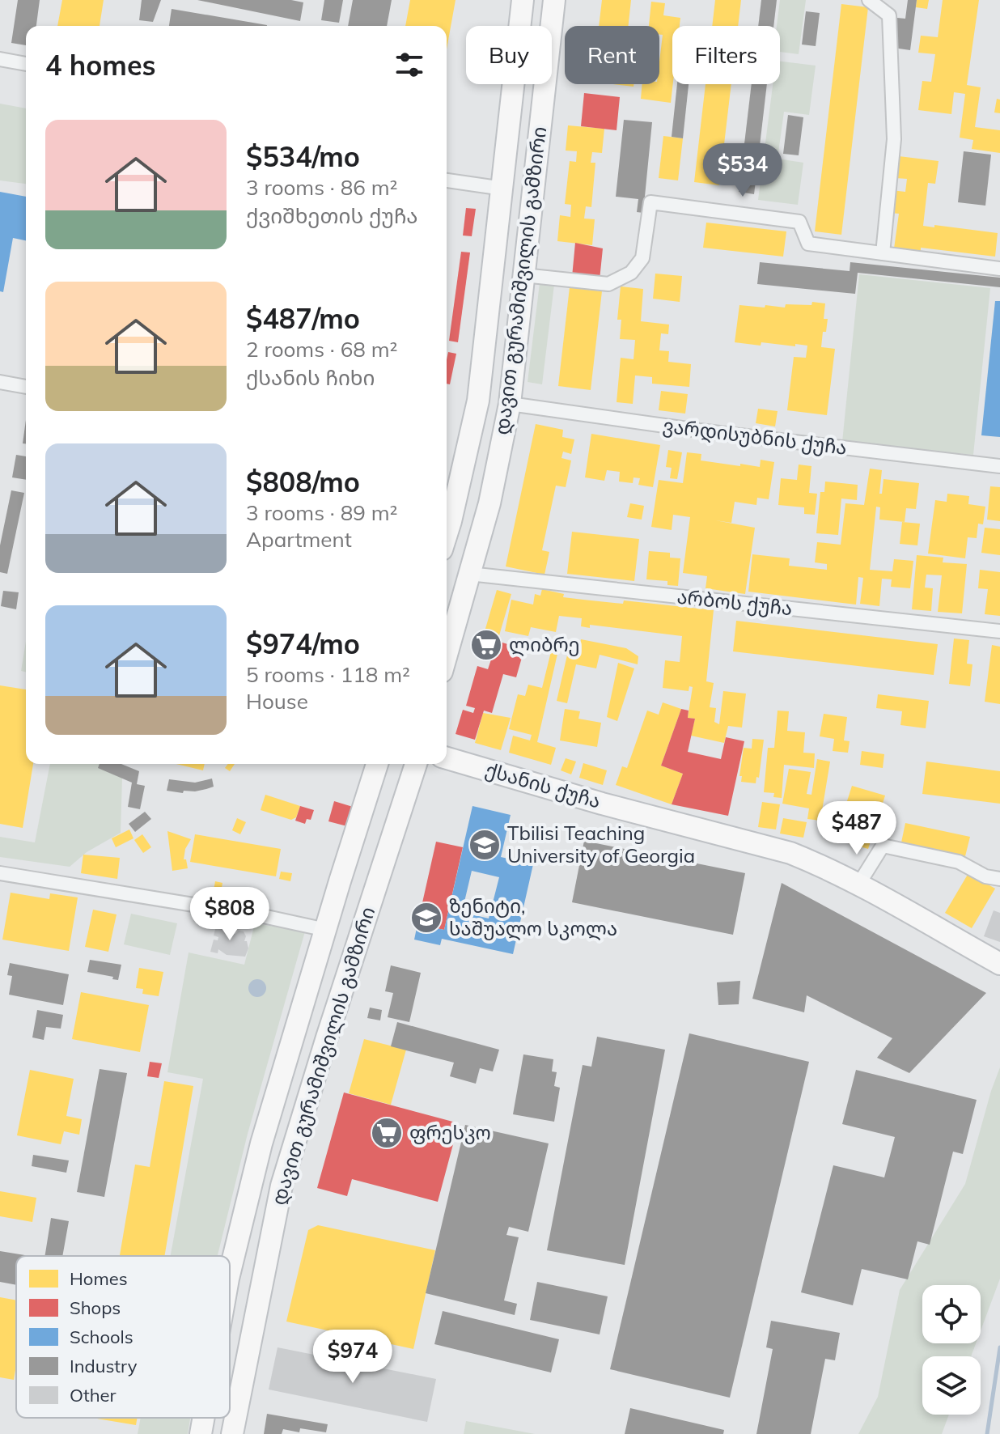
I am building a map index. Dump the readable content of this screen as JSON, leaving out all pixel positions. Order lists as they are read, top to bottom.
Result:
{
  "streets": {
    "main road": ["დავით გურამიშვილის გამზირი", "ქსანის ქუჩა"],
    "street": ["ვარდისუბნის ქუჩა", "არბოს ქუჩა"]
  },
  "crossings": [
    ["დავით გურამიშვილის გამზირი", "ვარდისუბნის ქუჩა"],
    ["დავით გურამიშვილის გამზირი", "არბოს ქუჩა"]
  ],
  "places": {
    "supermarket": ["ლიბრე", "ფრესკო"],
    "school or university": ["Tbilisi Teaching University of Georgia", "ზენიტი, საშუალო სკოლა"]
  },
  "legend": [
    "Homes",
    "Shops",
    "Schools",
    "Industry",
    "Other"
  ],
  "page": {
    "chip": ["Buy", "Rent", "Filters"],
    "heading": "4 homes",
    "list": [
      {
        "name": "$534/mo",
        "note": "3 rooms · 86 m² · ქვიშხეთის ქუჩა"
      },
      {
        "name": "$487/mo",
        "note": "2 rooms · 68 m² · ქსანის ჩიხი"
      },
      {
        "name": "$808/mo",
        "note": "3 rooms · 89 m² · Apartment"
      },
      {
        "name": "$974/mo",
        "note": "5 rooms · 118 m² · House"
      }
    ],
    "price": [
      "$534",
      "$487",
      "$808",
      "$974"
    ]
  }
}
